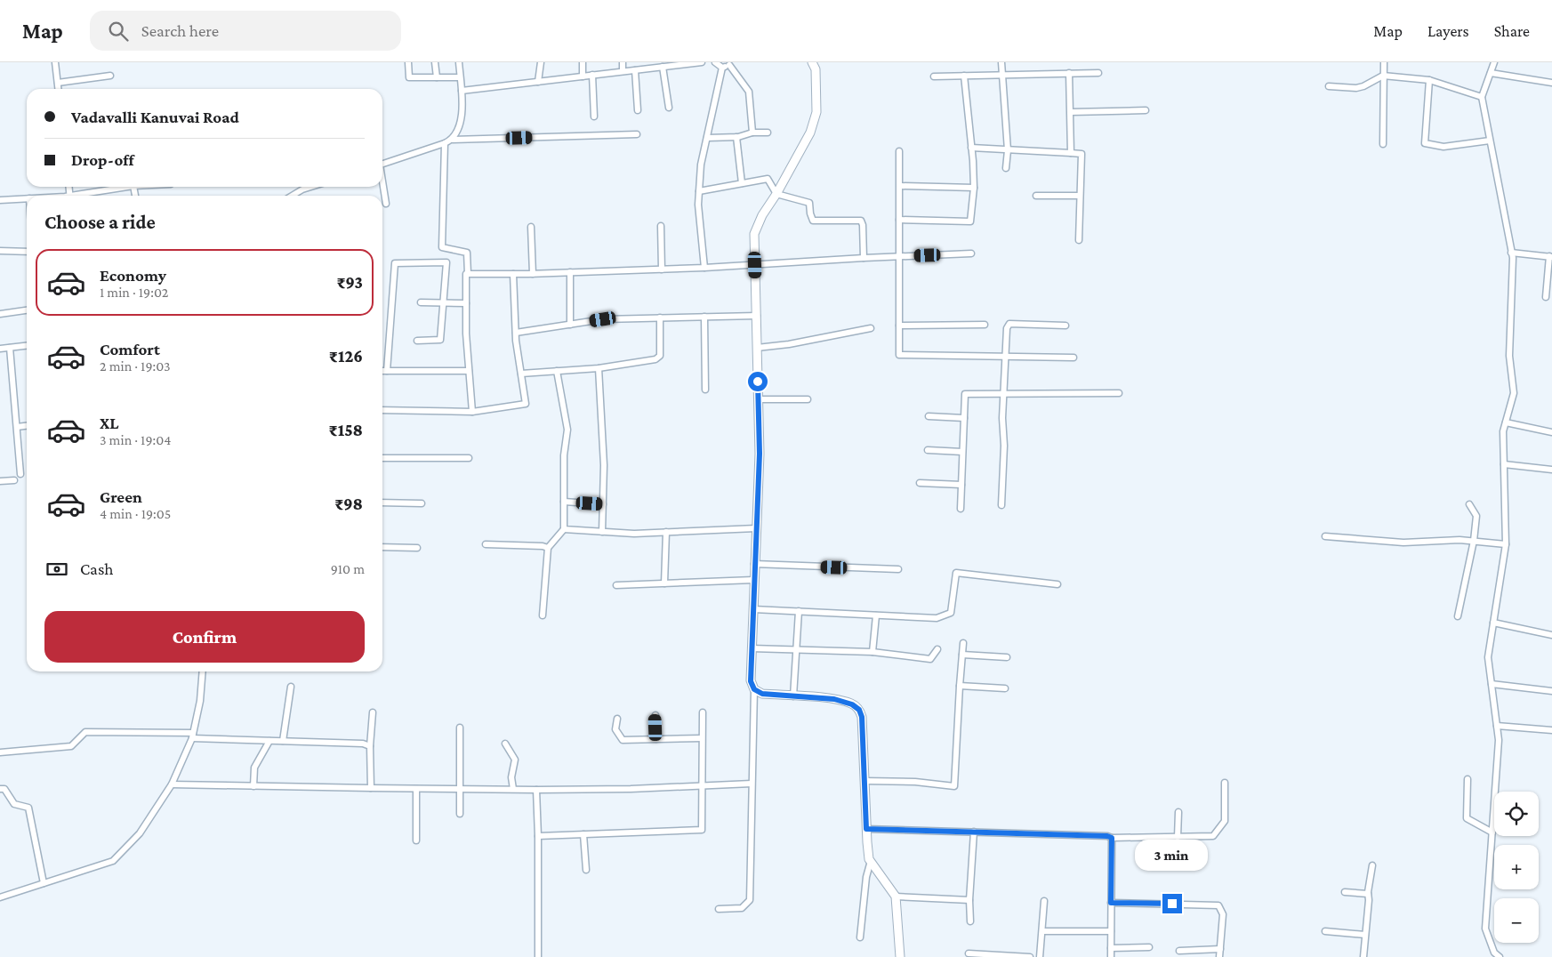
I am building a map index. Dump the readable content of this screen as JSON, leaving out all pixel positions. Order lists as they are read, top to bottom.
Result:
{
  "page": {
    "header": "Map",
    "search": "Search here",
    "nav": ["Map", "Layers", "Share"],
    "banner": ["Vadavalli Kanuvai Road", "Drop-off"],
    "heading": "Choose a ride",
    "list": [
      {
        "name": "Economy",
        "note": "1 min · 19:02",
        "value": "₹93"
      },
      {
        "name": "Comfort",
        "note": "2 min · 19:03",
        "value": "₹126"
      },
      {
        "name": "XL",
        "note": "3 min · 19:04",
        "value": "₹158"
      },
      {
        "name": "Green",
        "note": "4 min · 19:05",
        "value": "₹98"
      }
    ],
    "pay": ["Cash", "910 m"],
    "buttons": "Confirm",
    "map_buttons": ["+", "−"],
    "bubble": "3 min"
  }
}
